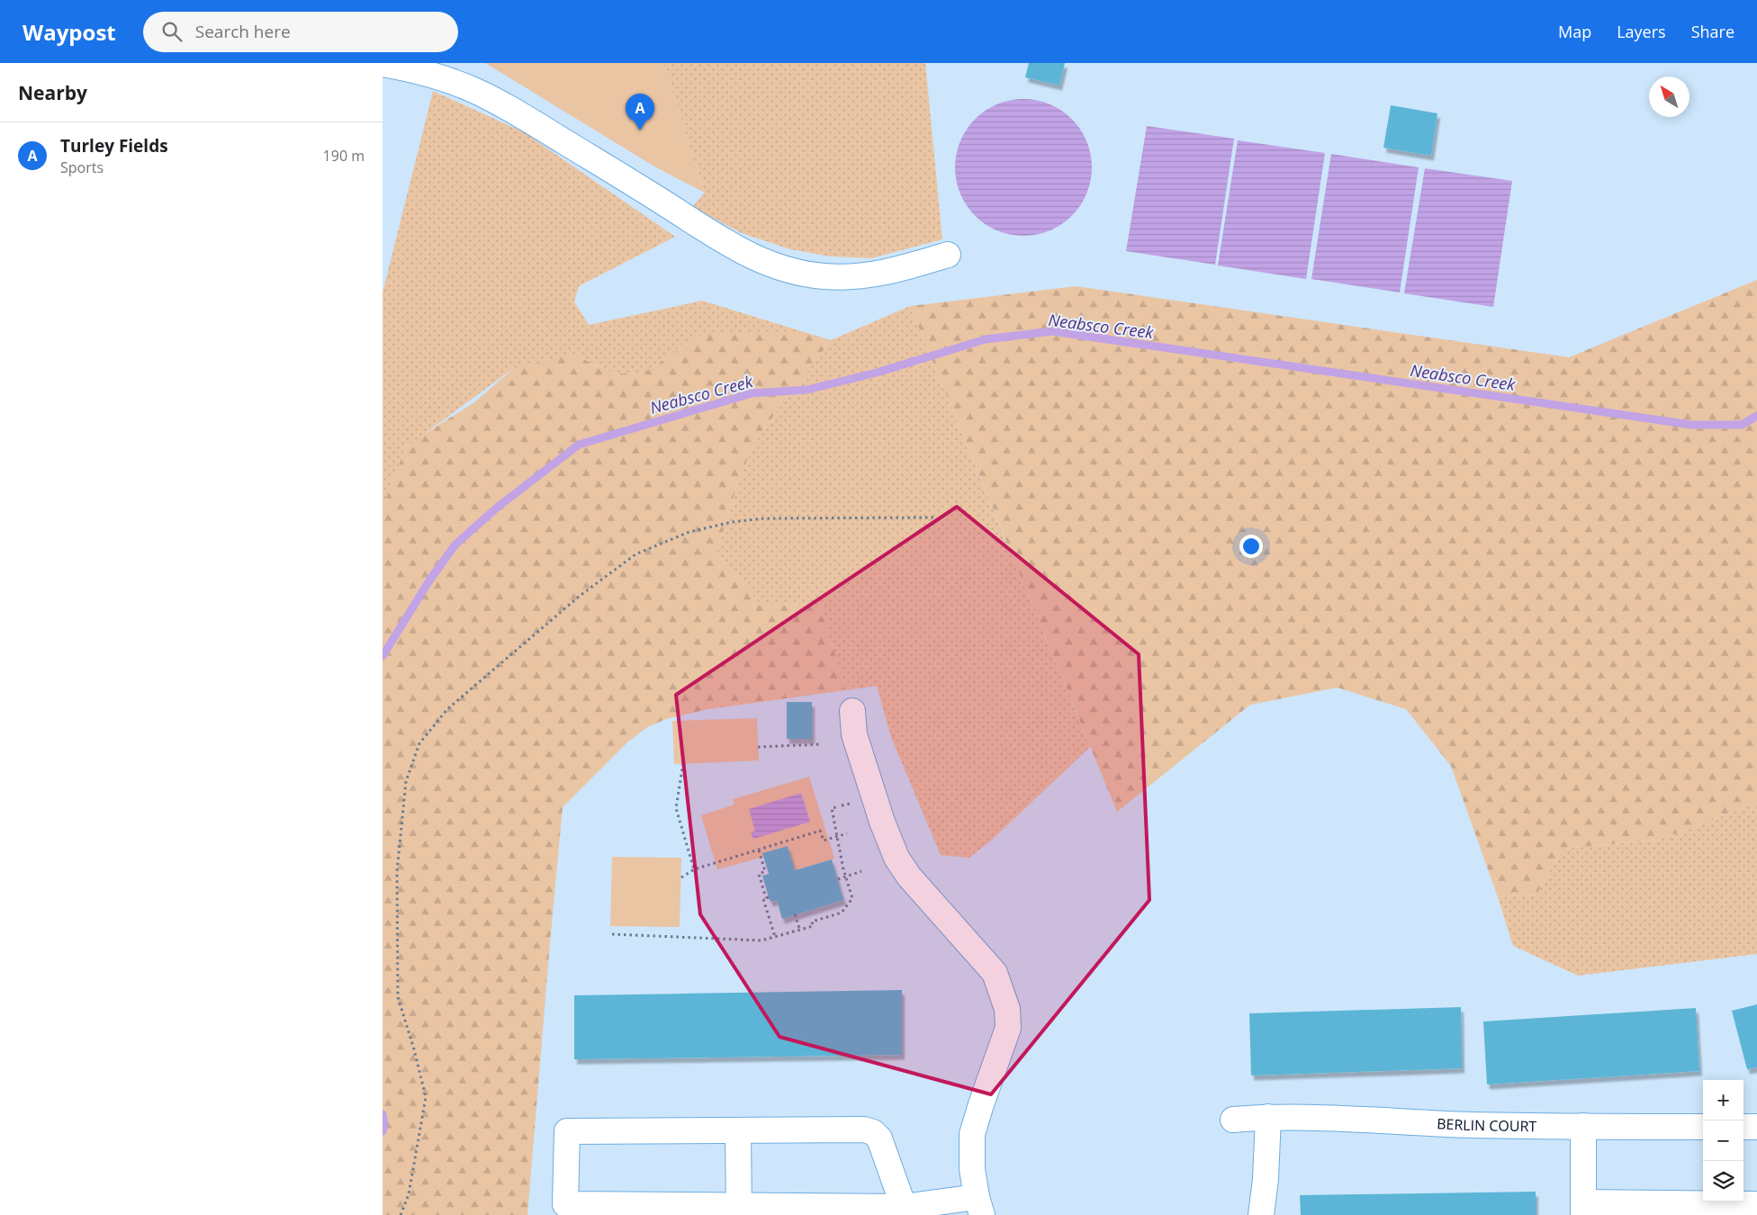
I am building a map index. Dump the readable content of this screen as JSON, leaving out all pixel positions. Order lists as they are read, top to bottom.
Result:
{
  "streets": {
    "street": ["BERLIN COURT"]
  },
  "water": ["Neabsco Creek"],
  "north": "top left",
  "page": {
    "header": "Waypost",
    "search": "Search here",
    "nav": ["Map", "Layers", "Share"],
    "heading": "Nearby",
    "pins": "A",
    "list": [
      {
        "mark": "A",
        "name": "Turley Fields",
        "note": "Sports",
        "value": "190 m"
      }
    ],
    "map_buttons": ["+", "−"]
  }
}
